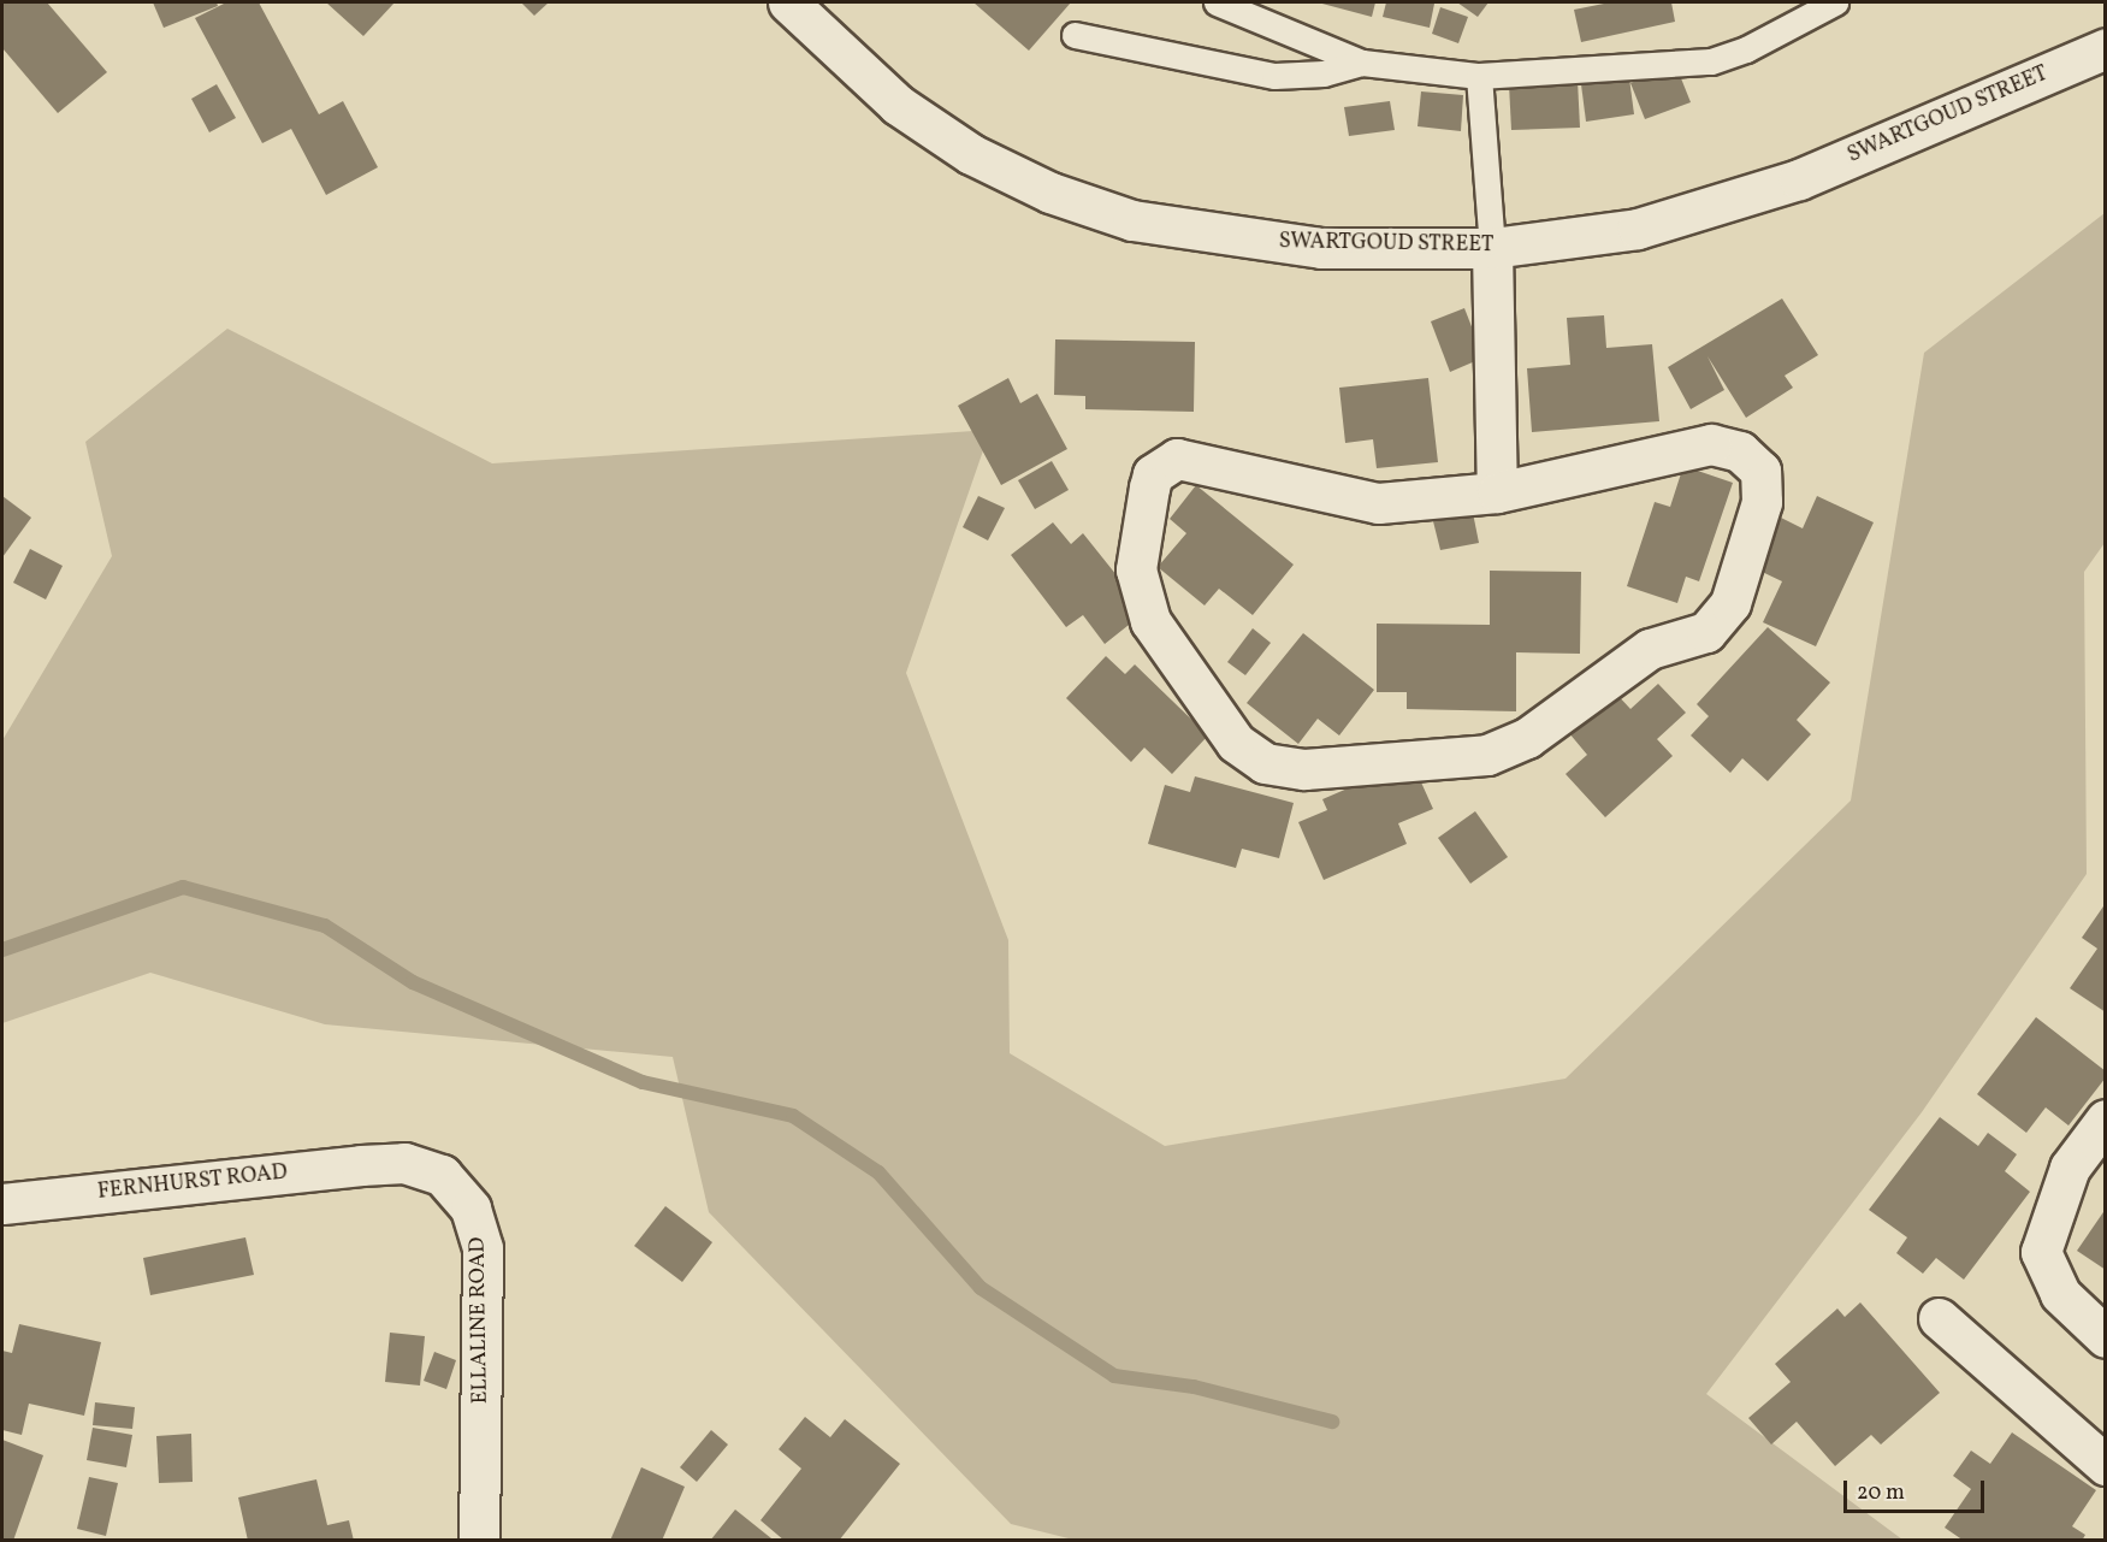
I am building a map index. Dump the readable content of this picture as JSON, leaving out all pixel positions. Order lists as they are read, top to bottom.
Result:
{
  "streets": {
    "street": ["SWARTGOUD STREET", "FERNHURST ROAD", "ELLALINE ROAD"]
  },
  "crossings": [
    ["FERNHURST ROAD", "ELLALINE ROAD"]
  ],
  "scale_bar": "20 m"
}
